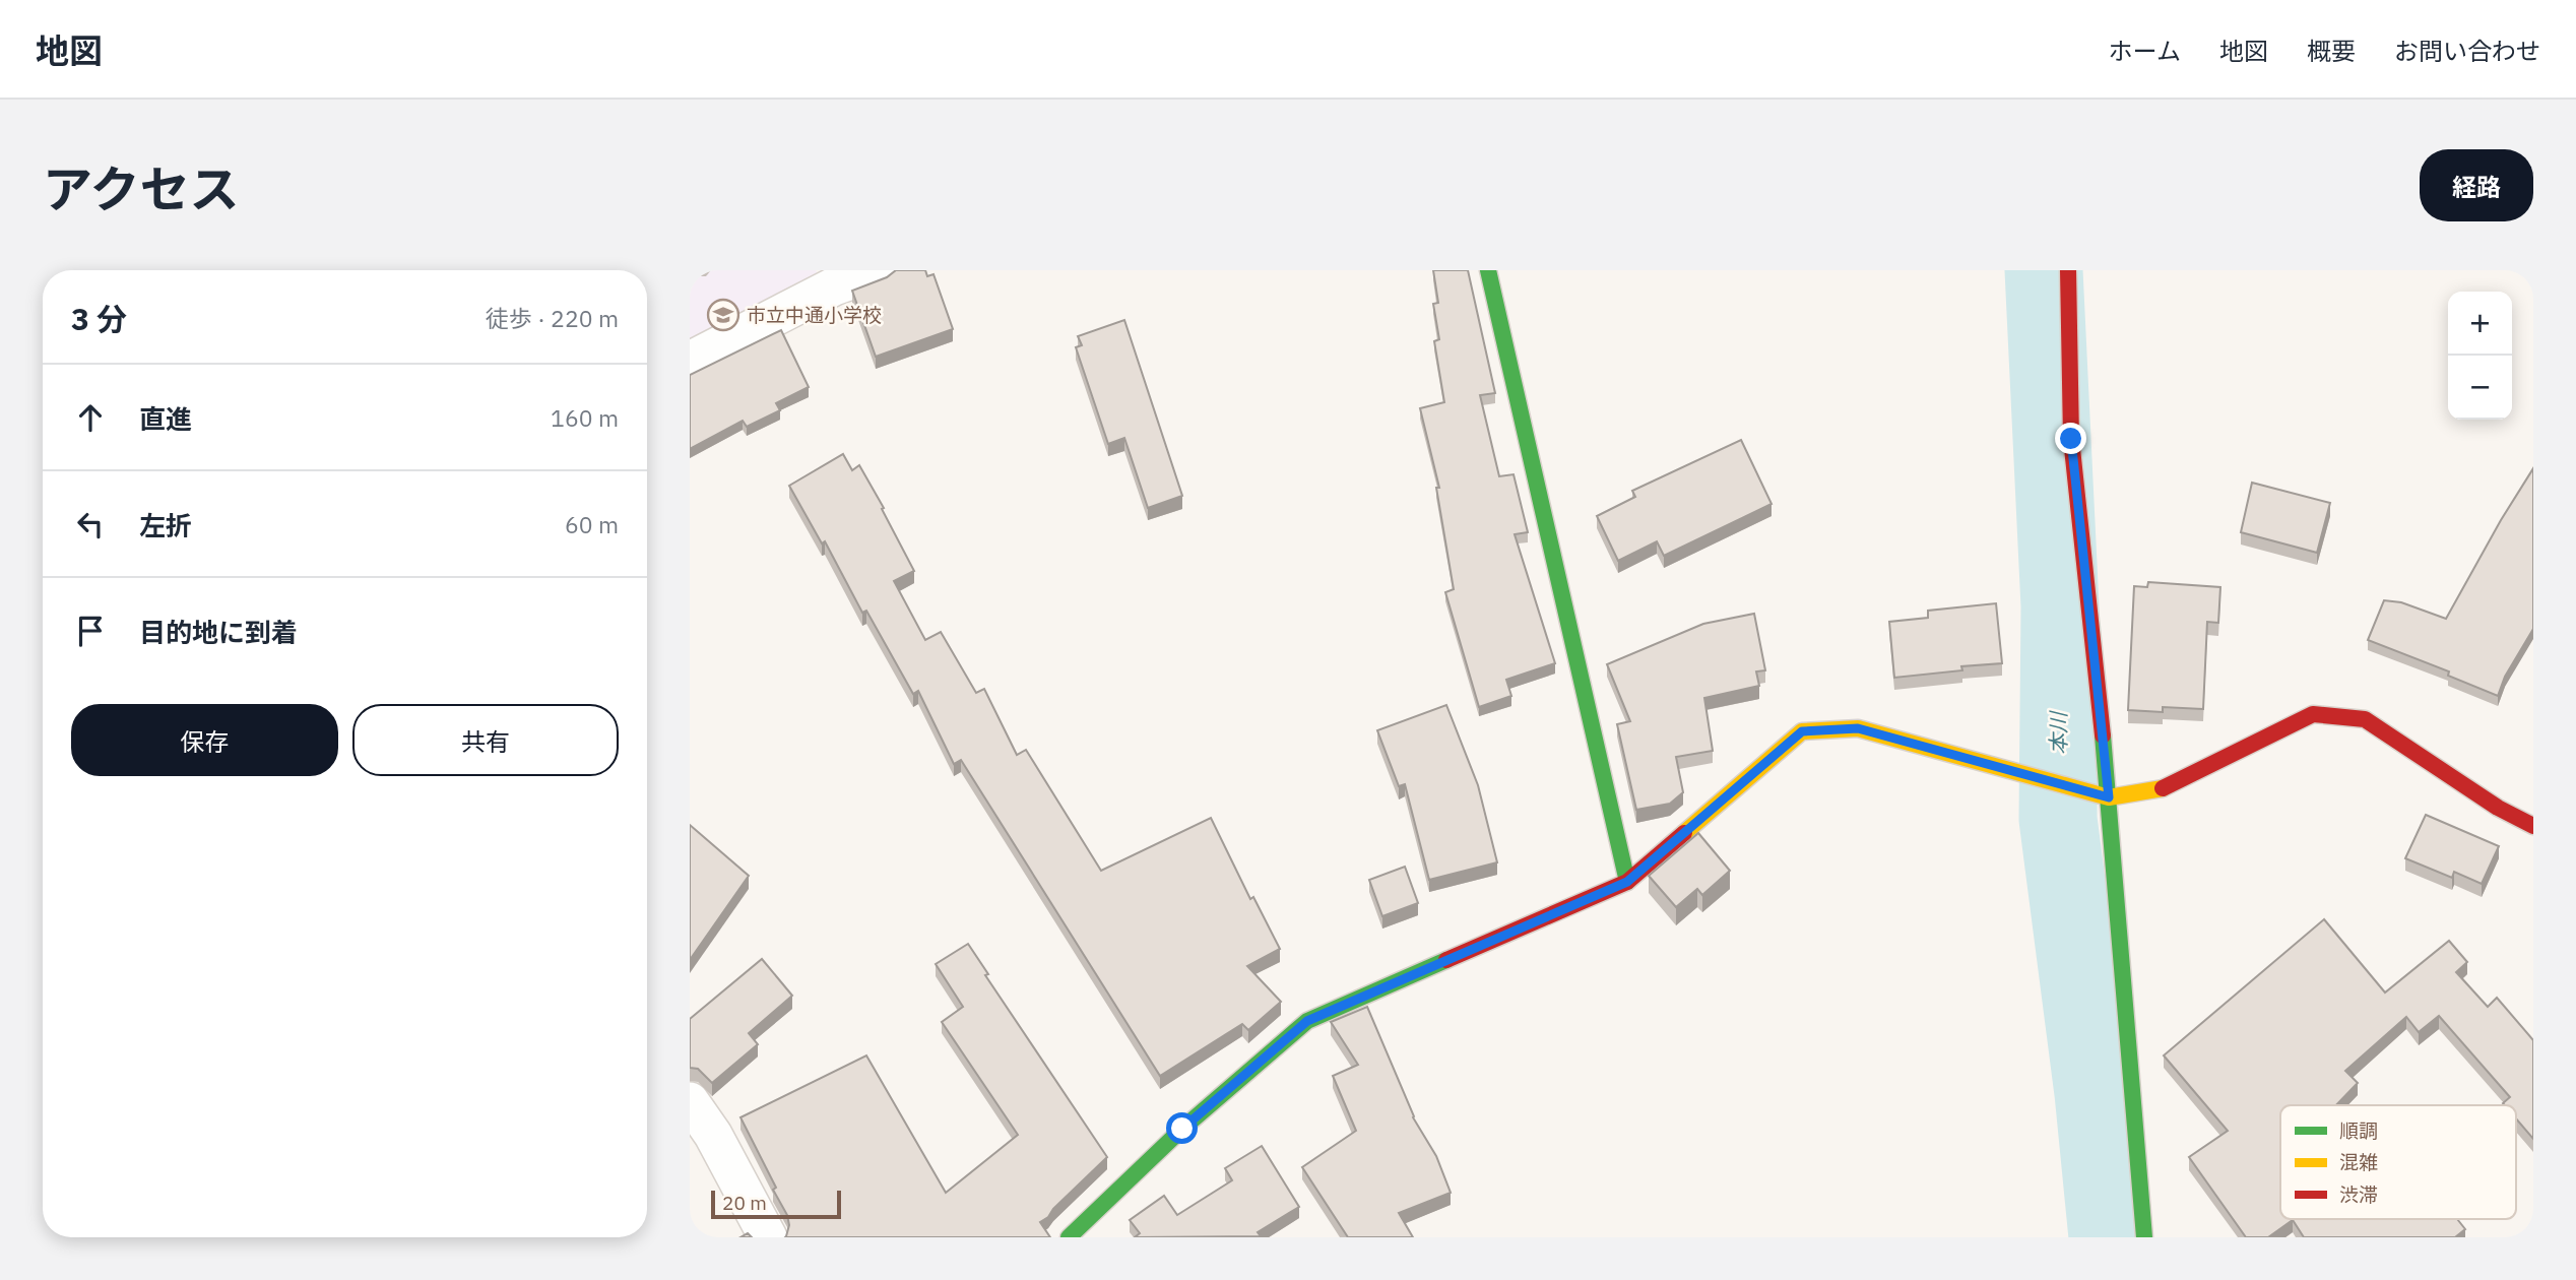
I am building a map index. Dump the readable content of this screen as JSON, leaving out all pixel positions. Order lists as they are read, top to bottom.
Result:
{
  "water": ["本川"],
  "places": {
    "school or university": ["市立中通小学校"]
  },
  "legend": ["順調", "混雑", "渋滞"],
  "scale_bar": "20 m",
  "page": {
    "header": "地図",
    "nav": [
      "ホーム",
      "地図",
      "概要",
      "お問い合わせ"
    ],
    "title": "アクセス",
    "buttons": [
      "経路",
      ["保存", "共有"]
    ],
    "heading": ["3 分", "徒歩 · 220 m"],
    "map_buttons": ["+", "−"],
    "list": [
      ["直進", "160 m"],
      ["左折", "60 m"],
      "目的地に到着"
    ],
    "scale": "20 m"
  }
}
